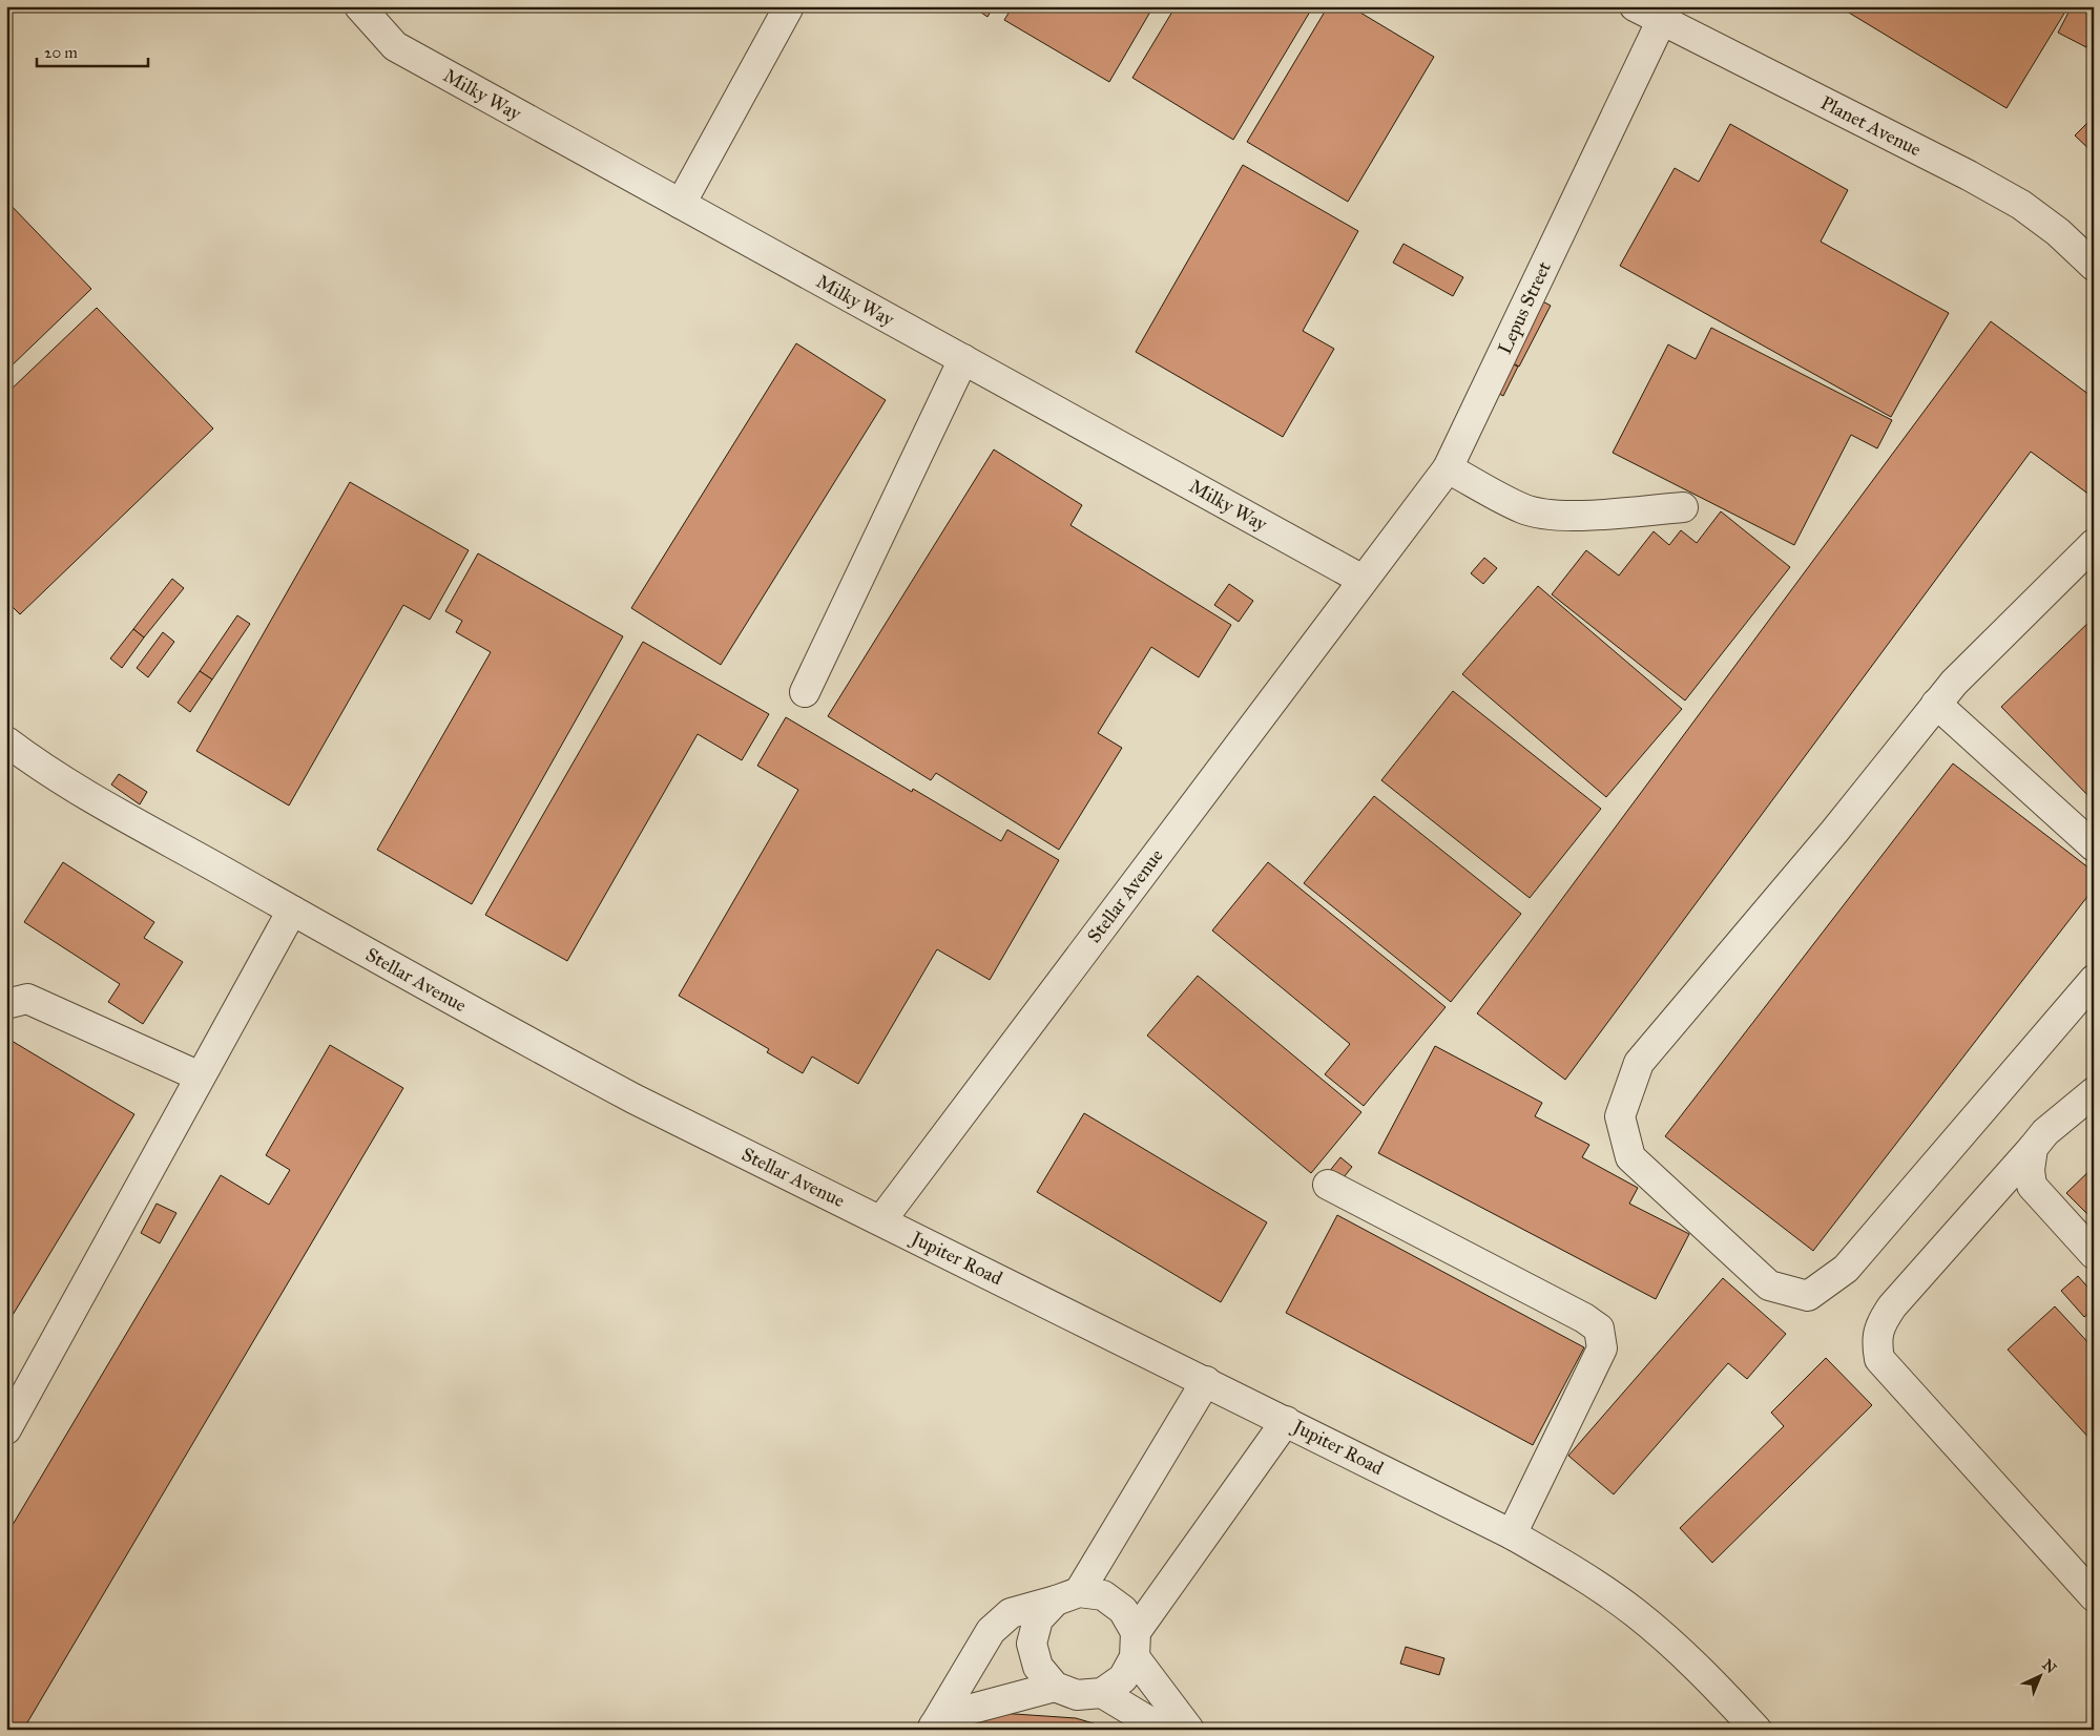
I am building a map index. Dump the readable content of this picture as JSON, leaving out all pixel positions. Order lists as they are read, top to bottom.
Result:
{
  "streets": {
    "street": [
      "Milky Way",
      "Planet Avenue",
      "Lepus Street",
      "Stellar Avenue",
      "Jupiter Road"
    ]
  },
  "crossings": [
    ["Milky Way", "Lepus Street"],
    ["Milky Way", "Stellar Avenue"],
    ["Planet Avenue", "Lepus Street"],
    ["Lepus Street", "Stellar Avenue"],
    ["Stellar Avenue", "Jupiter Road"]
  ],
  "scale_bar": "20 m",
  "north": "top right"
}
